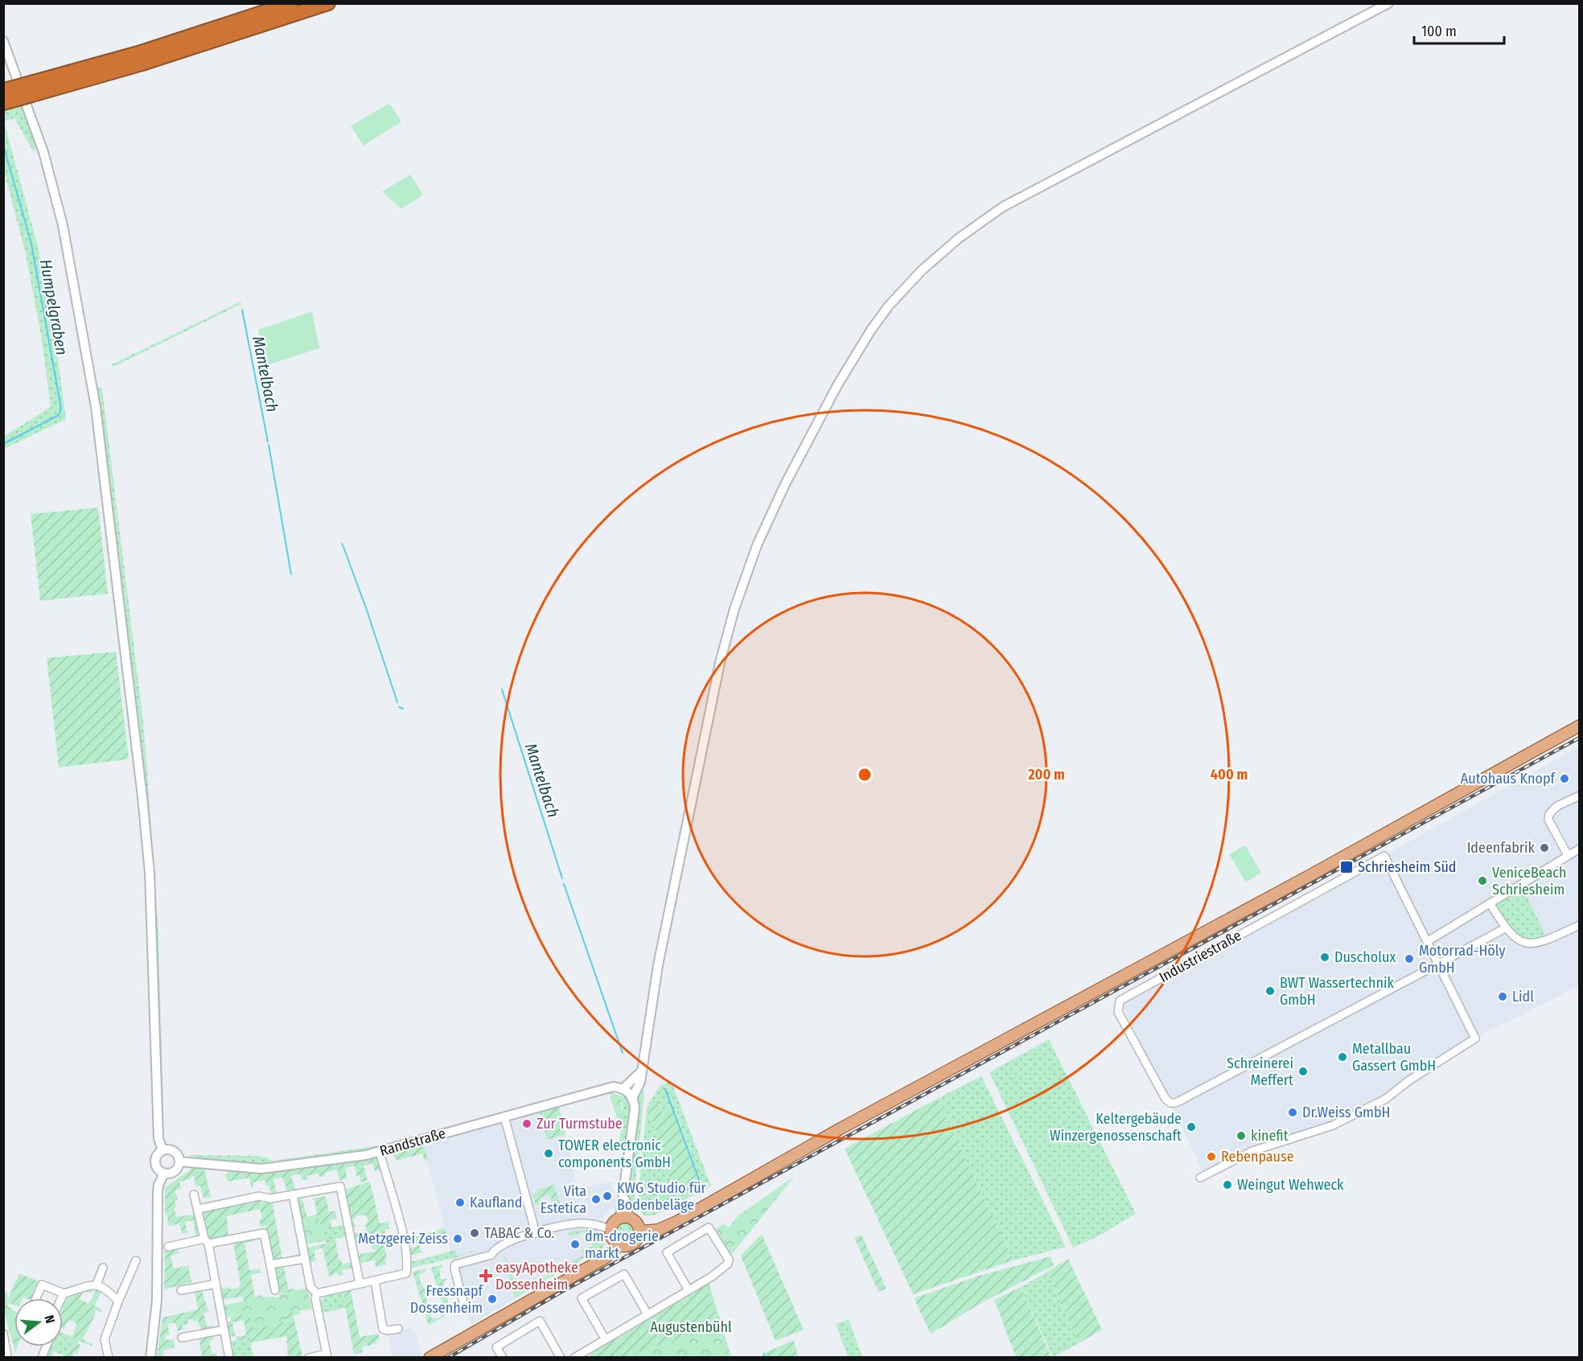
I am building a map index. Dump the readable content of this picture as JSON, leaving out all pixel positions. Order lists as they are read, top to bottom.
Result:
{
  "streets": {
    "street": ["Industriestraße", "Randstraße"]
  },
  "water": ["Humpelgraben", "Mantelbach"],
  "parks": ["Augustenbühl"],
  "places": {
    "other": [
      "Autohaus Knopf",
      "Ideenfabrik",
      "VeniceBeach Schriesheim",
      "Duscholux",
      "Motorrad-Höly GmbH",
      "BWT Wassertechnik GmbH",
      "Lidl",
      "Metallbau Gassert GmbH",
      "Schreinerei Meffert",
      "Dr.Weiss GmbH",
      "Zur Turmstube",
      "Keltergebäude Winzergenossenschaft",
      "kinefit",
      "TOWER electronic components GmbH",
      "Rebenpause",
      "Weingut Wehweck",
      "KWG Studio für Bodenbeläge",
      "Vita Estetica",
      "Kaufland",
      "TABAC & Co.",
      "Metzgerei Zeiss",
      "dm-drogerie markt",
      "Fressnapf Dossenheim"
    ],
    "transit": ["Schriesheim Süd"],
    "health": ["easyApotheke Dossenheim"]
  },
  "scale_bar": "100 m",
  "north": "right",
  "rings": ["200 m", "400 m"]
}
